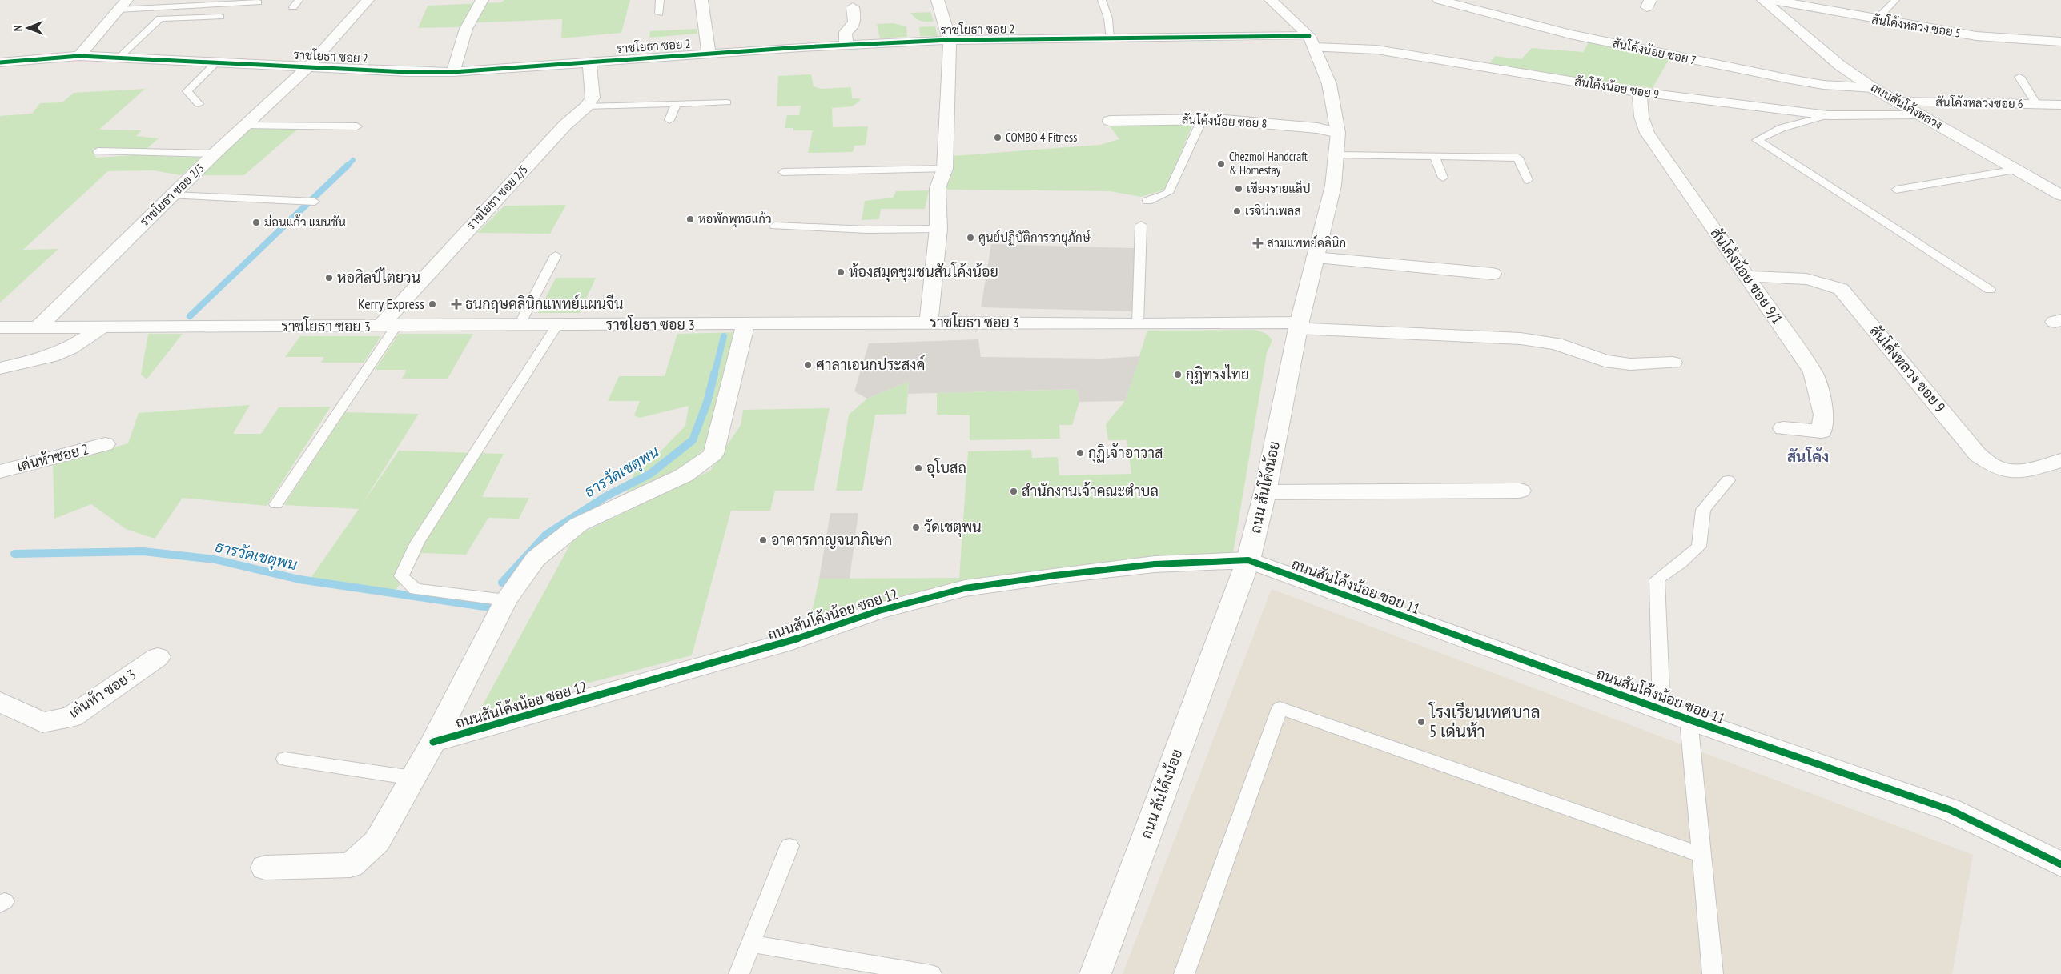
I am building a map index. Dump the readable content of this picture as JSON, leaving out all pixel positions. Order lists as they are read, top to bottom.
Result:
{
  "streets": {
    "street": [
      "สันโค้งหลวง ซอย 5",
      "ราชโยธา ซอย 2",
      "สันโค้งน้อย ซอย 7",
      "สันโค้งน้อย ซอย 9",
      "สันโค้งหลวงซอย 6",
      "ถนนสันโค้งหลวง",
      "สันโค้งน้อย ซอย 8",
      "ราชโยธา ซอย 2/3",
      "ราชโยธา ซอย 2/5",
      "สันโค้งน้อย ซอย 9/1",
      "ราชโยธา ซอย 3",
      "สันโค้งหลวง ซอย 9",
      "เด่นห้าซอย 2",
      "ถนน สันโค้งน้อย",
      "ถนนสันโค้งน้อย ซอย 11",
      "ถนนสันโค้งน้อย ซอย 12",
      "เด่นห้า ซอย 3"
    ]
  },
  "crossings": [
    ["ราชโยธา ซอย 2", "สันโค้งน้อย ซอย 9"],
    ["ราชโยธา ซอย 2", "ราชโยธา ซอย 2/3"],
    ["ราชโยธา ซอย 2", "ถนน สันโค้งน้อย"],
    ["สันโค้งน้อย ซอย 7", "ถนนสันโค้งหลวง"],
    ["สันโค้งน้อย ซอย 9", "ถนนสันโค้งหลวง"],
    ["สันโค้งน้อย ซอย 9", "สันโค้งน้อย ซอย 9/1"],
    ["สันโค้งน้อย ซอย 9", "ถนน สันโค้งน้อย"],
    ["สันโค้งหลวงซอย 6", "ถนนสันโค้งหลวง"],
    ["สันโค้งน้อย ซอย 8", "ถนน สันโค้งน้อย"],
    ["ราชโยธา ซอย 2/3", "ราชโยธา ซอย 3"],
    ["ราชโยธา ซอย 2/5", "ราชโยธา ซอย 3"],
    ["สันโค้งน้อย ซอย 9/1", "สันโค้งหลวง ซอย 9"],
    ["ราชโยธา ซอย 3", "ถนน สันโค้งน้อย"],
    ["ถนน สันโค้งน้อย", "ถนนสันโค้งน้อย ซอย 11"],
    ["ถนน สันโค้งน้อย", "ถนนสันโค้งน้อย ซอย 12"],
    ["ถนนสันโค้งน้อย ซอย 11", "ถนนสันโค้งน้อย ซอย 12"]
  ],
  "districts": ["สันโค้ง"],
  "water": ["ธารวัดเชตุพน"],
  "places": {
    "other": [
      "COMBO 4 Fitness",
      "Chezmoi Handcraft & Homestay",
      "เชียงรายแล็ป",
      "เรจิน่าเพลส",
      "หอพักพุทธแก้ว",
      "ม่อนแก้ว แมนชัน",
      "ศูนย์ปฏิบัติการวายุภักษ์",
      "ห้องสมุดชุมชนสันโค้งน้อย",
      "หอศิลป์ไตยวน",
      "Kerry Express",
      "ศาลาเอนกประสงค์",
      "กุฏิทรงไทย",
      "กุฏิเจ้าอาวาส",
      "อุโบสถ",
      "สำนักงานเจ้าคณะตำบล",
      "วัดเชตุพน",
      "อาคารกาญจนาภิเษก",
      "โรงเรียนเทศบาล 5 เด่นห้า"
    ],
    "health": ["สามแพทย์คลินิก", "ธนกฤษคลินิกแพทย์แผนจีน"]
  },
  "north": "left"
}
